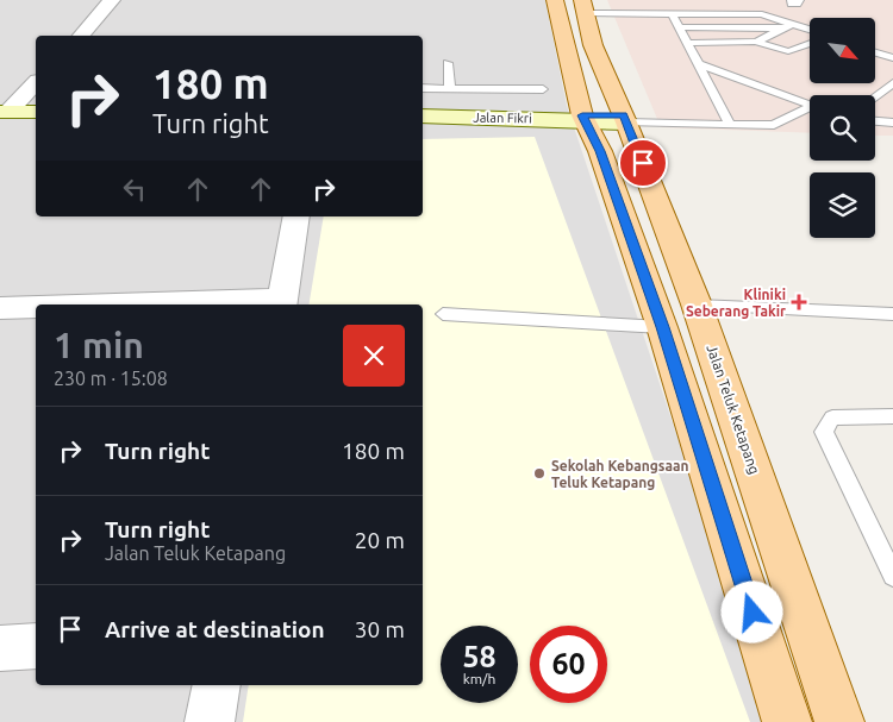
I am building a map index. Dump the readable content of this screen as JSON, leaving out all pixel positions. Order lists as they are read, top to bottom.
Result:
{
  "streets": {
    "main road": ["Jalan Teluk Ketapang"],
    "street": ["Jalan Fikri"]
  },
  "crossings": [
    ["Jalan Fikri", "Jalan Teluk Ketapang"]
  ],
  "places": {
    "health": ["Kliniki Seberang Takir"],
    "other": ["Sekolah Kebangsaan Teluk Ketapang"]
  },
  "north": "bottom right",
  "page": {
    "turn": ["180 m", "Turn right"],
    "heading": ["1 min", "230 m · 15:08"],
    "list": [
      {
        "name": "Turn right",
        "value": "180 m"
      },
      {
        "name": "Turn right",
        "note": "Jalan Teluk Ketapang",
        "value": "20 m"
      },
      {
        "name": "Arrive at destination",
        "value": "30 m"
      }
    ],
    "speed": "58 km/h",
    "limit": "60"
  }
}
